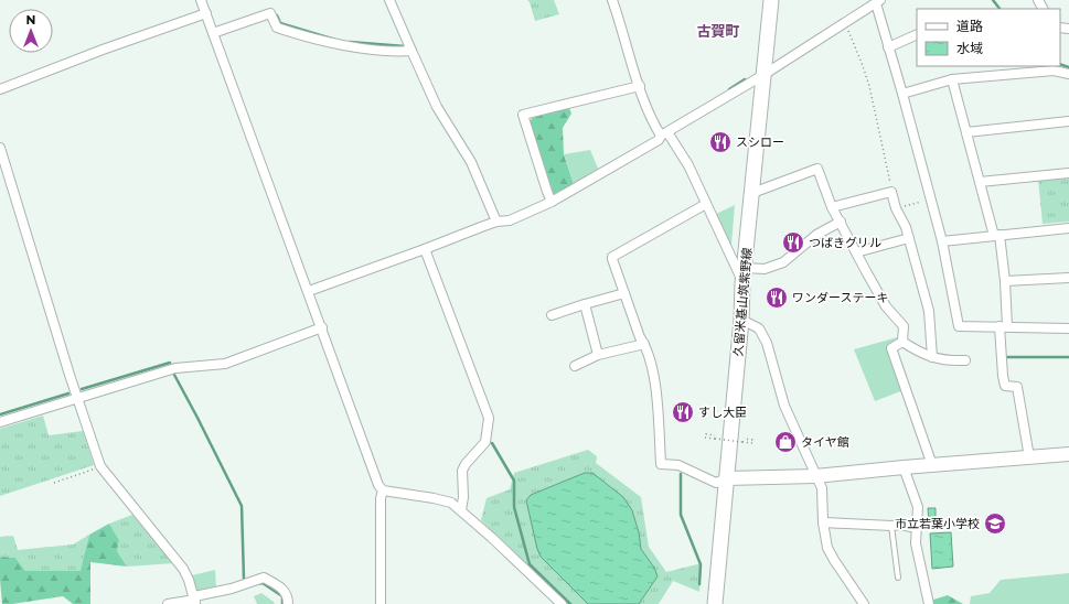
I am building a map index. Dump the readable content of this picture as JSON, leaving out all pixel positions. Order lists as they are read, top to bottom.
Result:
{
  "streets": {
    "main road": ["久留米基山筑紫野線"]
  },
  "districts": ["古賀町"],
  "places": {
    "restaurant": [
      "スシロー",
      "つばきグリル",
      "ワンダーステーキ",
      "すし大臣"
    ],
    "shop": ["タイヤ館"],
    "school or university": ["市立若葉小学校"]
  },
  "legend": ["道路", "水域"],
  "north": "top"
}
